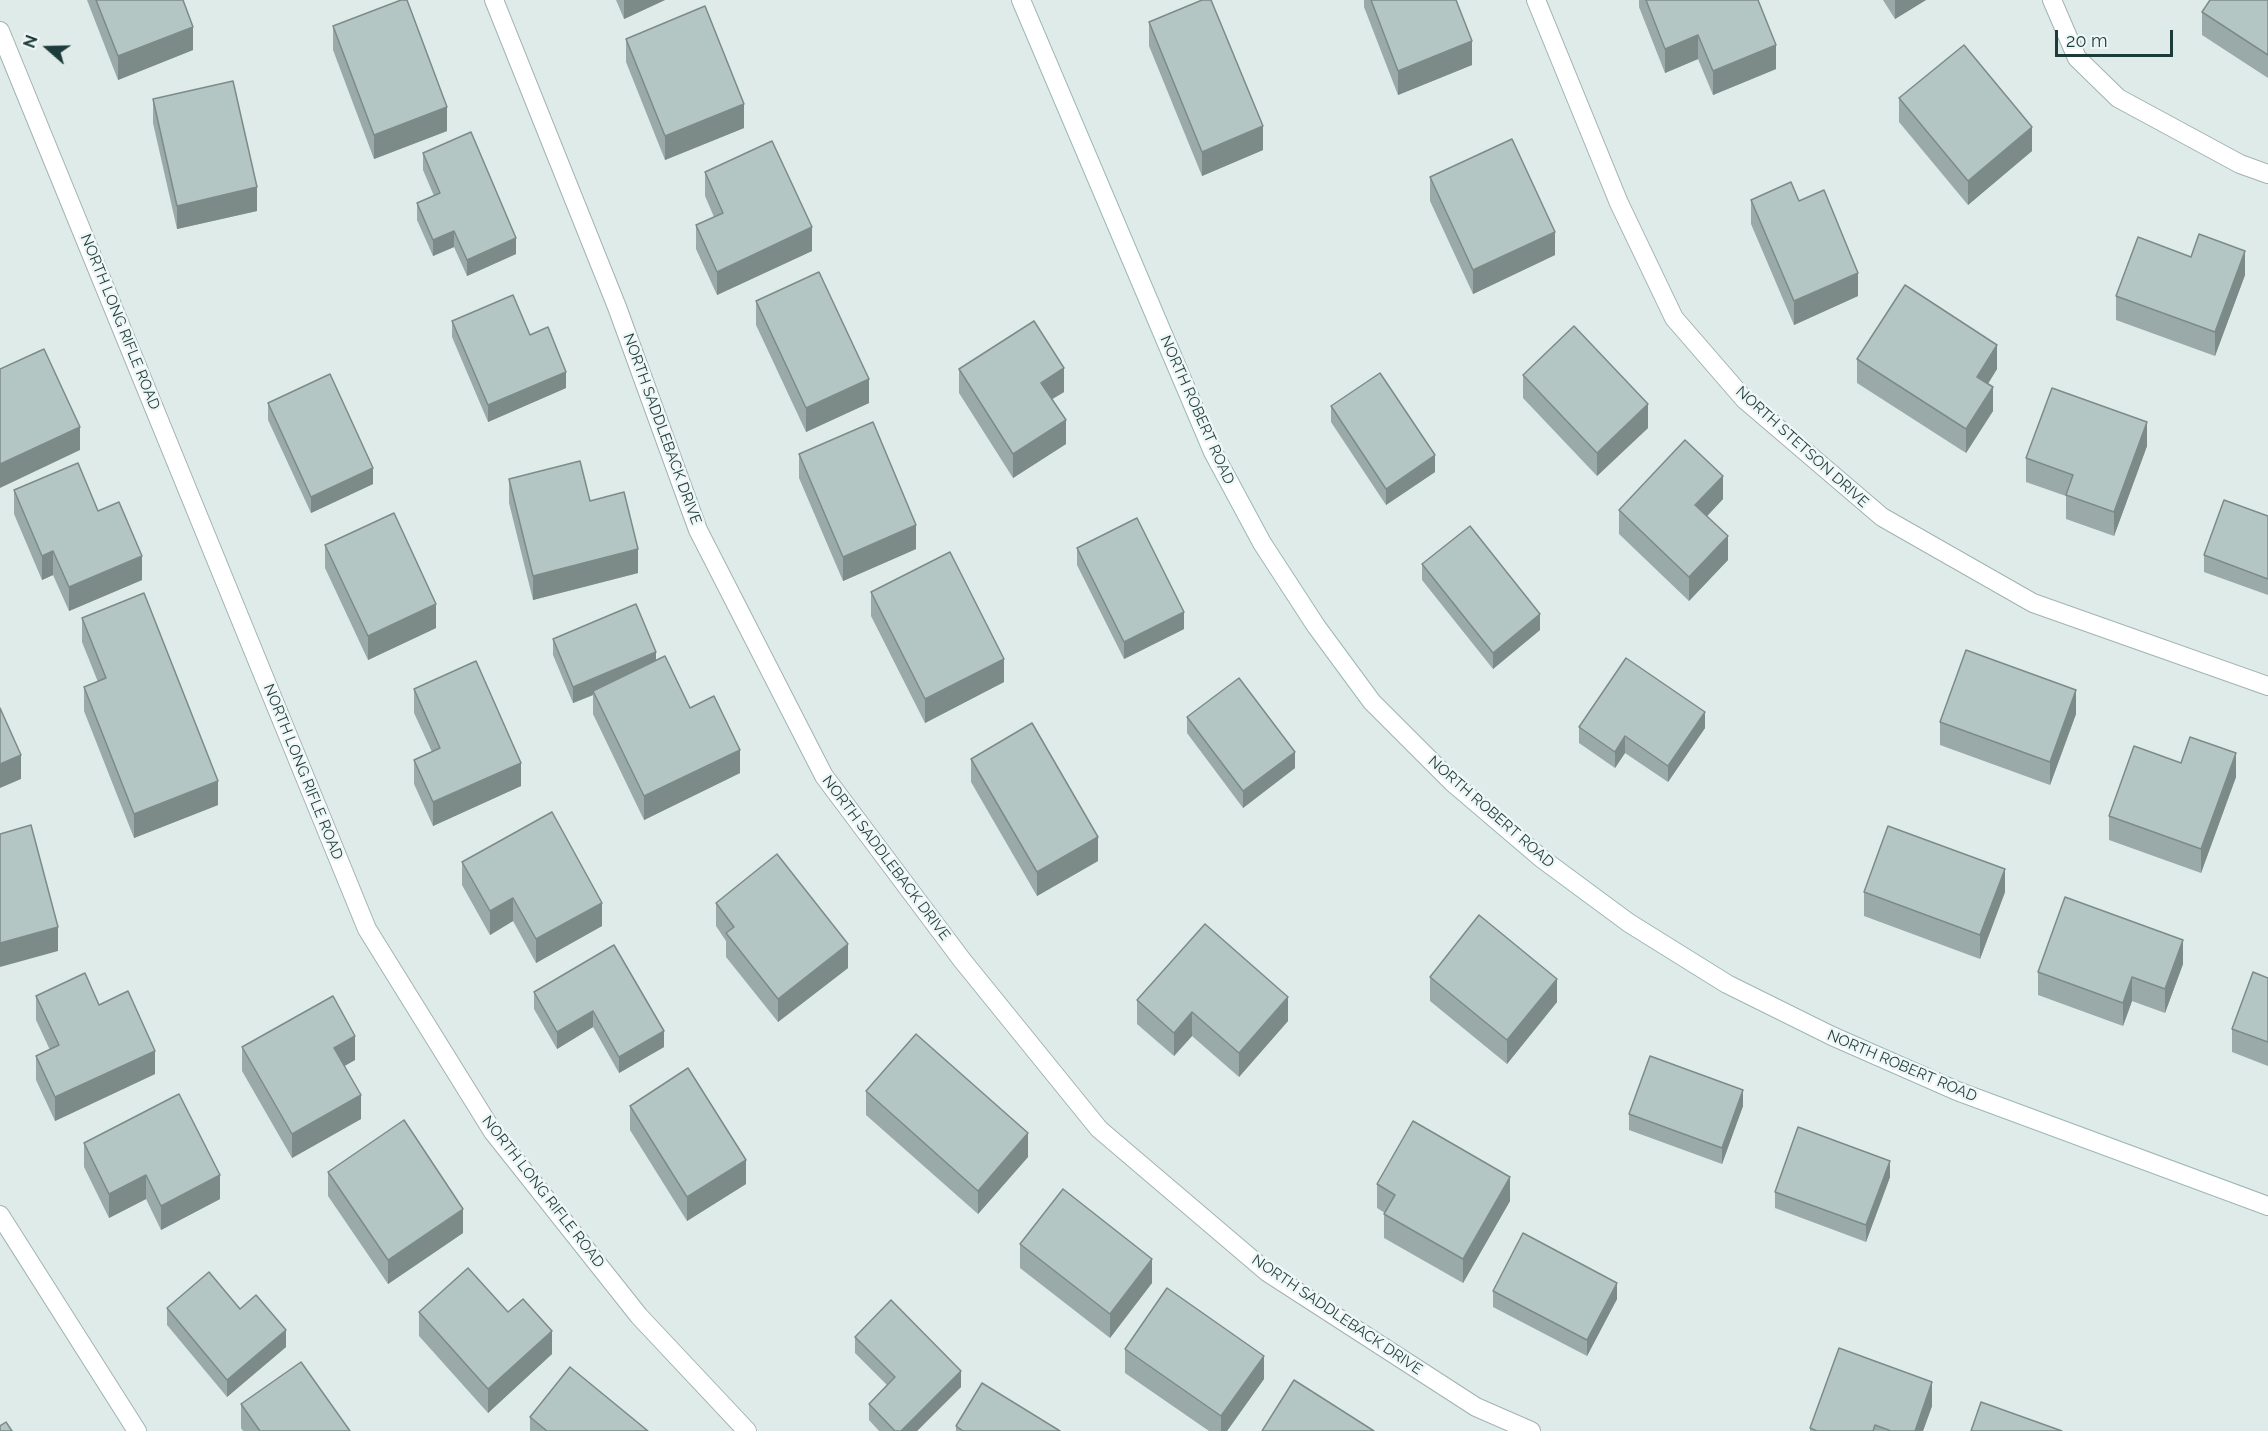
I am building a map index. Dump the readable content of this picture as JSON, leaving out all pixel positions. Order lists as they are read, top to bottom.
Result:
{
  "streets": {
    "street": [
      "NORTH LONG RIFLE ROAD",
      "NORTH ROBERT ROAD",
      "NORTH SADDLEBACK DRIVE",
      "NORTH STETSON DRIVE"
    ]
  },
  "scale_bar": "20 m",
  "north": "left"
}
